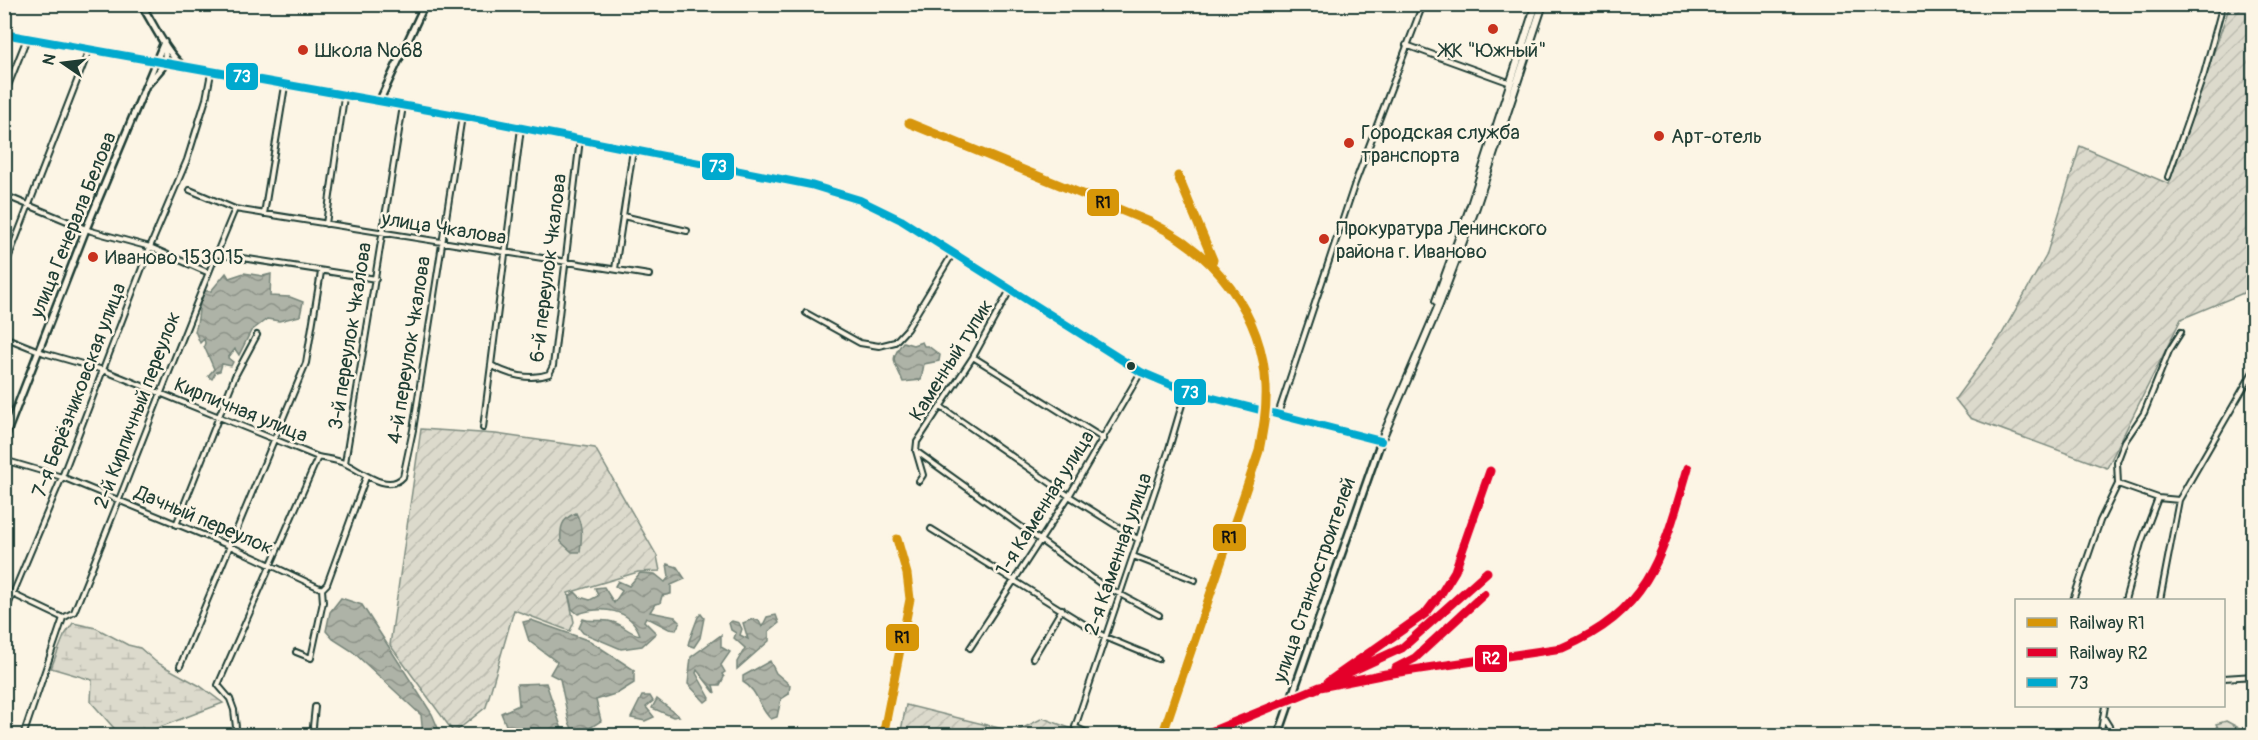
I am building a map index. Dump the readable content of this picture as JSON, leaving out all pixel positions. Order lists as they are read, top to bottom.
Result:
{
  "streets": {
    "main road": ["улица Генерала Белова", "улица Станкостроителей"],
    "street": [
      "улица Чкалова",
      "6-й переулок Чкалова",
      "3-й переулок Чкалова",
      "4-й переулок Чкалова",
      "Каменный тупик",
      "7-я Берёзниковская улица",
      "2-й Кирпичный переулок",
      "Кирпичная улица",
      "1-я Каменная улица",
      "Дачный переулок",
      "2-я Каменная улица"
    ]
  },
  "crossings": [
    ["улица Генерала Белова", "Кирпичная улица"],
    ["улица Чкалова", "6-й переулок Чкалова"],
    ["улица Чкалова", "3-й переулок Чкалова"],
    ["улица Чкалова", "4-й переулок Чкалова"],
    ["улица Чкалова", "2-й Кирпичный переулок"],
    ["3-й переулок Чкалова", "Кирпичная улица"],
    ["4-й переулок Чкалова", "Кирпичная улица"],
    ["7-я Берёзниковская улица", "Кирпичная улица"],
    ["7-я Берёзниковская улица", "Дачный переулок"],
    ["2-й Кирпичный переулок", "Кирпичная улица"],
    ["2-й Кирпичный переулок", "Дачный переулок"]
  ],
  "places": [
    "ЖК \"Южный\"",
    "Школа №68",
    "Арт-отель",
    "Городская служба транспорта",
    "Прокуратура Ленинского района г. Иваново",
    "Иваново 153015"
  ],
  "lines": ["transit line 73", "rail line R1", "rail line R2"],
  "legend": ["Railway R1", "Railway R2", "73"],
  "north": "left"
}
